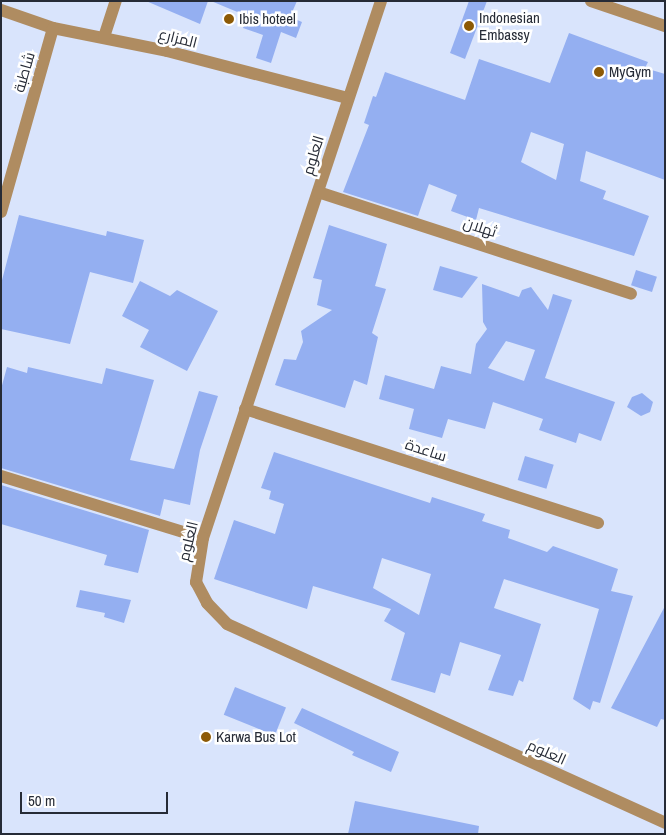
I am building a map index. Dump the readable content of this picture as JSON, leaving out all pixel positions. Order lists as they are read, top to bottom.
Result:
{
  "streets": {
    "street": [
      "المزارع",
      "شاطبة",
      "العلوم",
      "ثهلان",
      "ساعدة"
    ]
  },
  "crossings": [
    ["المزارع", "شاطبة"],
    ["المزارع", "العلوم"],
    ["العلوم", "ثهلان"],
    ["العلوم", "ساعدة"]
  ],
  "places": [
    "Ibis hoteel",
    "Indonesian Embassy",
    "MyGym",
    "Karwa Bus Lot"
  ],
  "scale_bar": "50 m"
}
